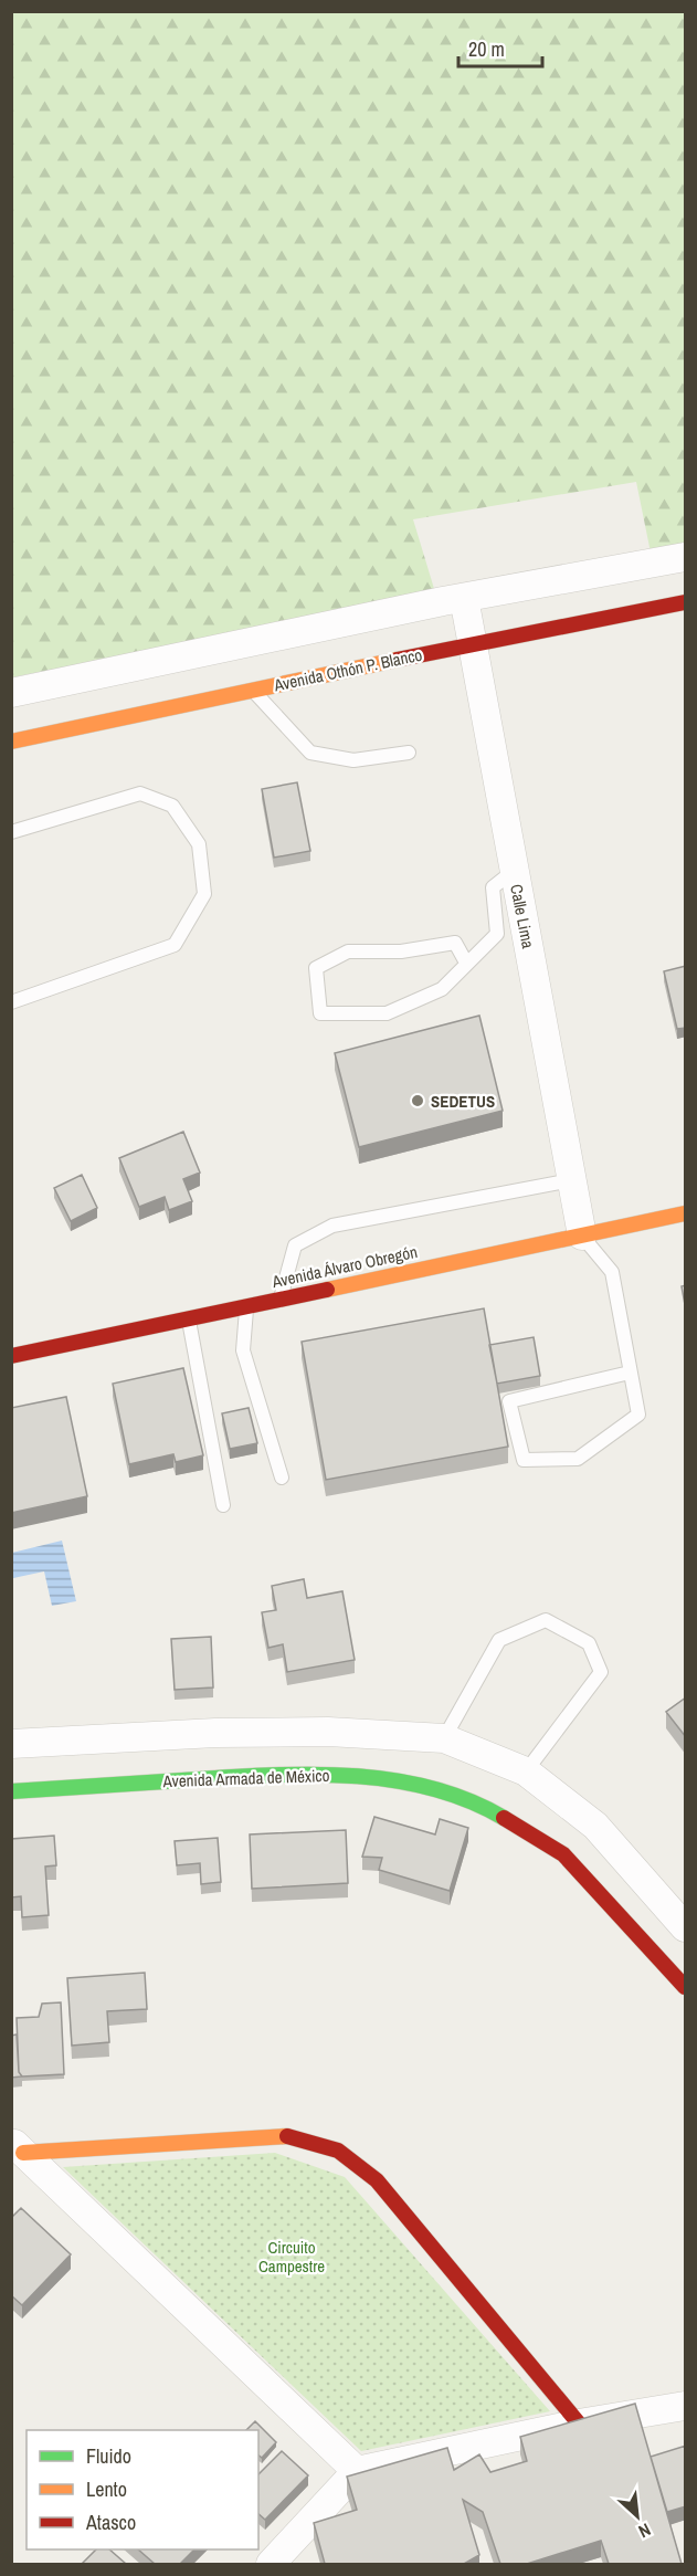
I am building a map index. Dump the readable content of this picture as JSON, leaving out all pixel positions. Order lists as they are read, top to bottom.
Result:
{
  "streets": {
    "street": [
      "Avenida Othón P. Blanco",
      "Calle Lima",
      "Avenida Álvaro Obregón",
      "Avenida Armada de México"
    ]
  },
  "crossings": [
    ["Avenida Othón P. Blanco", "Calle Lima"],
    ["Calle Lima", "Avenida Álvaro Obregón"]
  ],
  "parks": ["Circuito Campestre"],
  "places": ["SEDETUS"],
  "legend": ["Fluido", "Lento", "Atasco"],
  "scale_bar": "20 m",
  "north": "bottom right"
}
